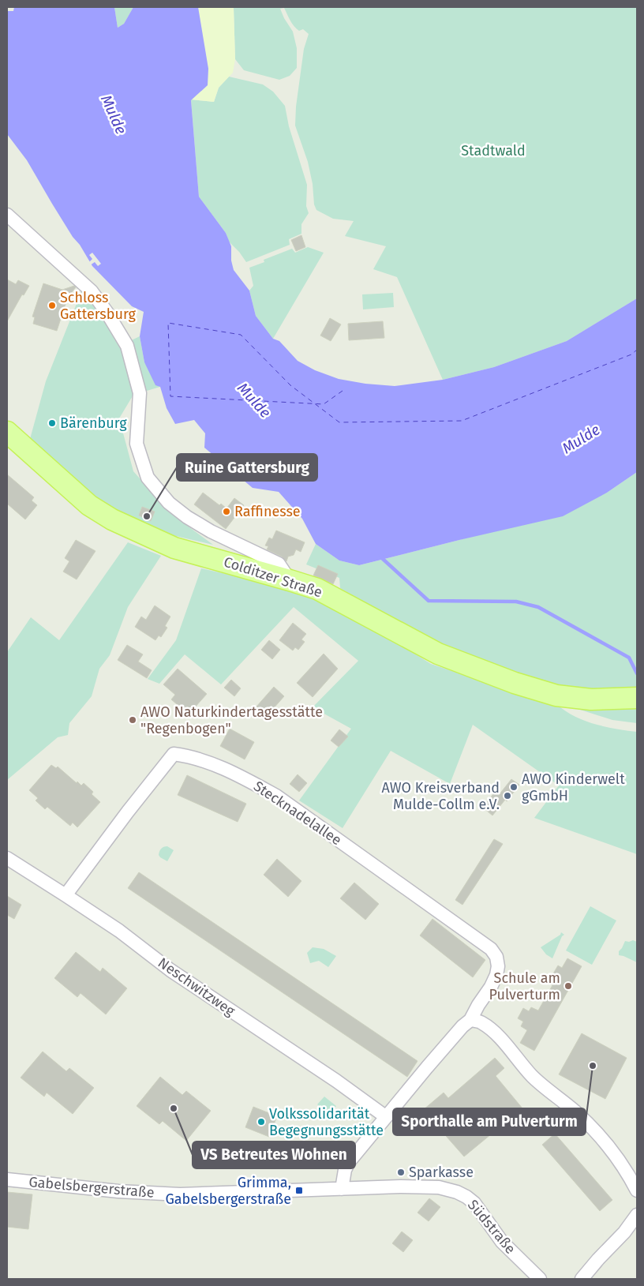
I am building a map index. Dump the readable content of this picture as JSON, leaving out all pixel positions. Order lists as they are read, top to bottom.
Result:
{
  "streets": {
    "main road": ["Colditzer Straße"],
    "street": [
      "Stecknadelallee",
      "Neschwitzweg",
      "Gabelsbergerstraße",
      "Südstraße"
    ]
  },
  "crossings": [
    ["Stecknadelallee", "Neschwitzweg"],
    ["Gabelsbergerstraße", "Südstraße"]
  ],
  "water": ["Mulde"],
  "parks": ["Stadtwald"],
  "places": {
    "other": [
      "Schloss Gattersburg",
      "Bärenburg",
      "Raffinesse",
      "Ruine Gattersburg",
      "AWO Naturkindertagesstätte \"Regenbogen\"",
      "AWO Kinderwelt gGmbH",
      "AWO Kreisverband Mulde-Collm e.V.",
      "Schule am Pulverturm",
      "Sporthalle am Pulverturm",
      "VS Betreutes Wohnen",
      "Volkssolidarität Begegnungsstätte",
      "Sparkasse"
    ],
    "transit": ["Grimma, Gabelsbergerstraße"]
  }
}
